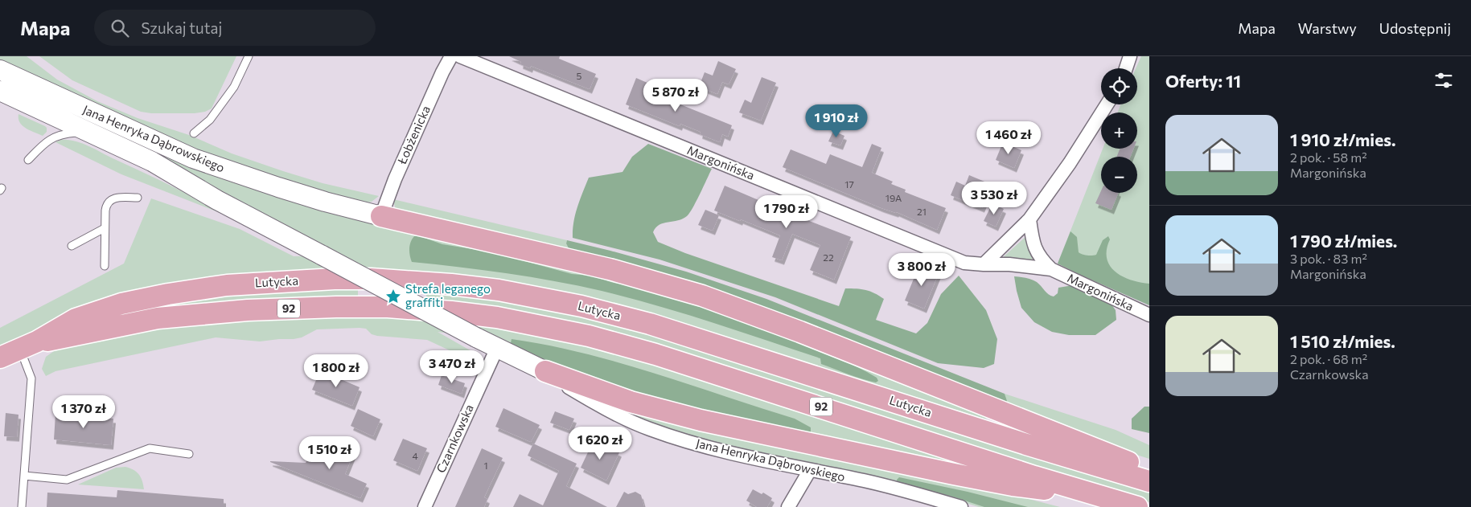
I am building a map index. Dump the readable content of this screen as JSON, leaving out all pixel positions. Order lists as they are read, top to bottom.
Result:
{
  "streets": {
    "main road": ["Jana Henryka Dąbrowskiego", "Lutycka", "92"],
    "street": ["Łobżenicka", "Margonińska", "Czarnkowska"]
  },
  "crossings": [
    ["Łobżenicka", "Jana Henryka Dąbrowskiego"],
    ["Jana Henryka Dąbrowskiego", "Czarnkowska"],
    ["Lutycka", "92"]
  ],
  "places": {
    "place": ["Strefa leganego graffiti"]
  },
  "house_numbers": [
    "5",
    "17",
    "19A",
    "21",
    "22",
    "4",
    "1"
  ],
  "page": {
    "header": "Mapa",
    "search": "Szukaj tutaj",
    "nav": ["Mapa", "Warstwy", "Udostępnij"],
    "heading": "Oferty: 11",
    "map_buttons": ["+", "−"],
    "price": [
      "5 870 zł",
      "1 910 zł",
      "1 460 zł",
      "3 530 zł",
      "1 790 zł",
      "3 800 zł",
      "3 470 zł",
      "1 800 zł",
      "1 370 zł",
      "1 620 zł",
      "1 510 zł"
    ],
    "list": [
      {
        "name": "1 910 zł/mies.",
        "note": "2 pok. · 58 m² · Margonińska"
      },
      {
        "name": "1 790 zł/mies.",
        "note": "3 pok. · 83 m² · Margonińska"
      },
      {
        "name": "1 510 zł/mies.",
        "note": "2 pok. · 68 m² · Czarnkowska"
      }
    ]
  }
}
